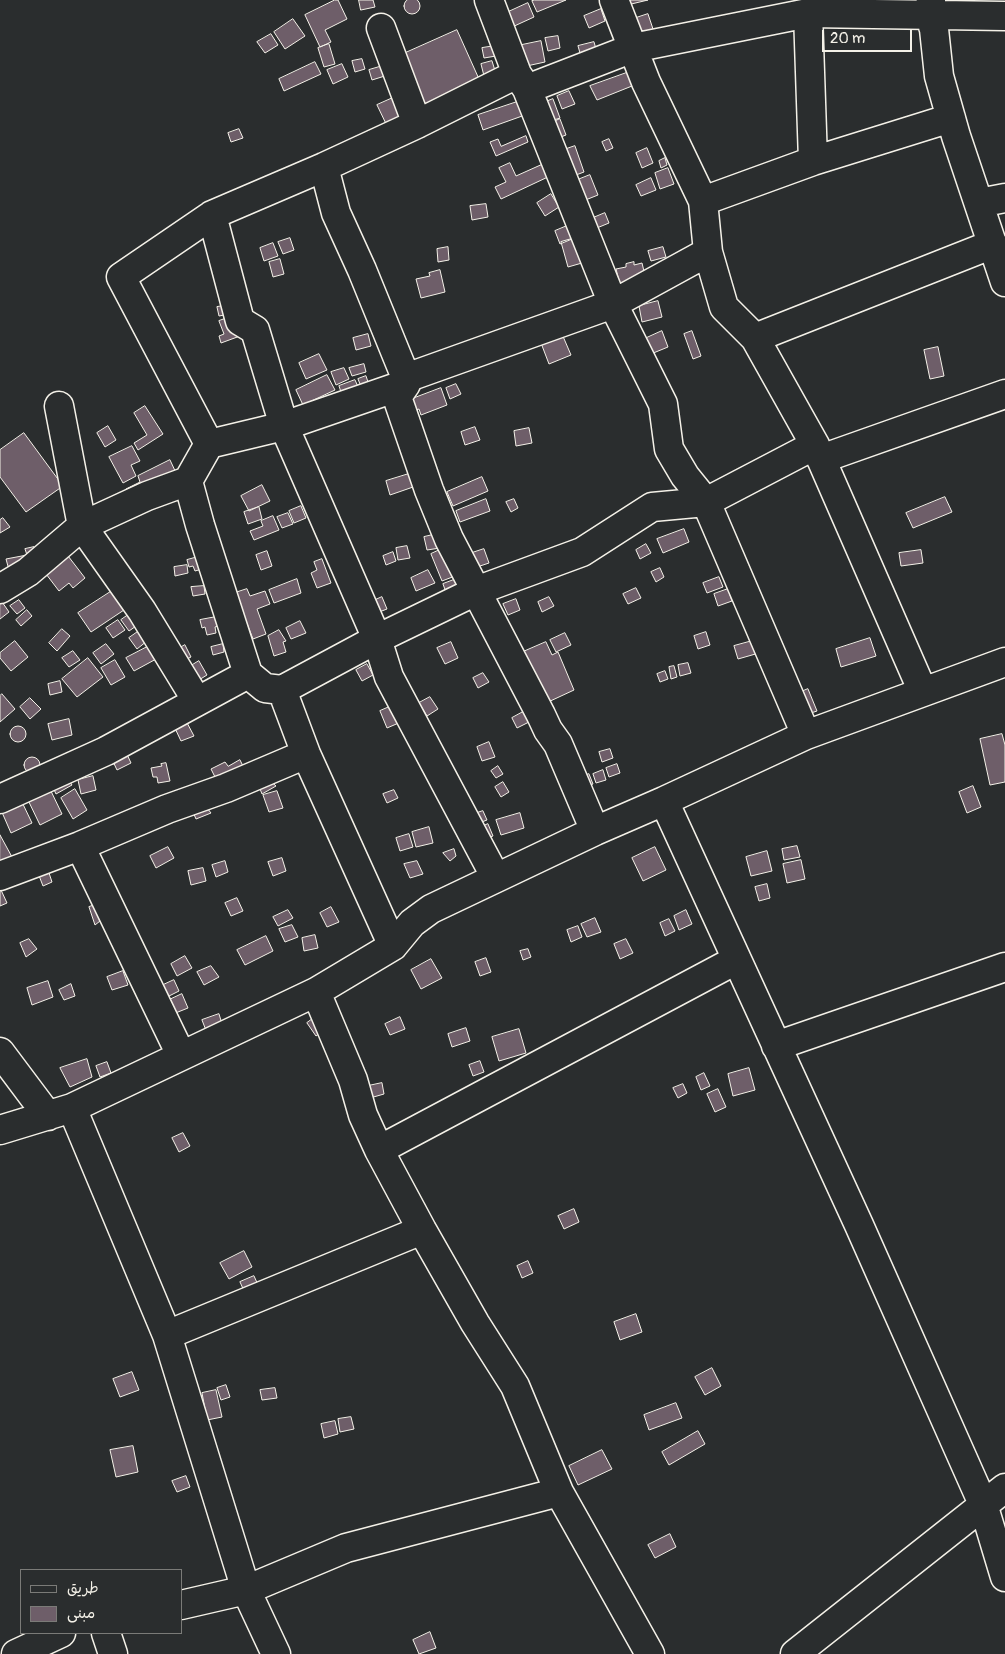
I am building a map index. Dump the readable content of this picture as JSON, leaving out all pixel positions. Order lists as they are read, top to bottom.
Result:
{
  "legend": ["طريق", "مبنى"],
  "scale_bar": "20 m"
}
